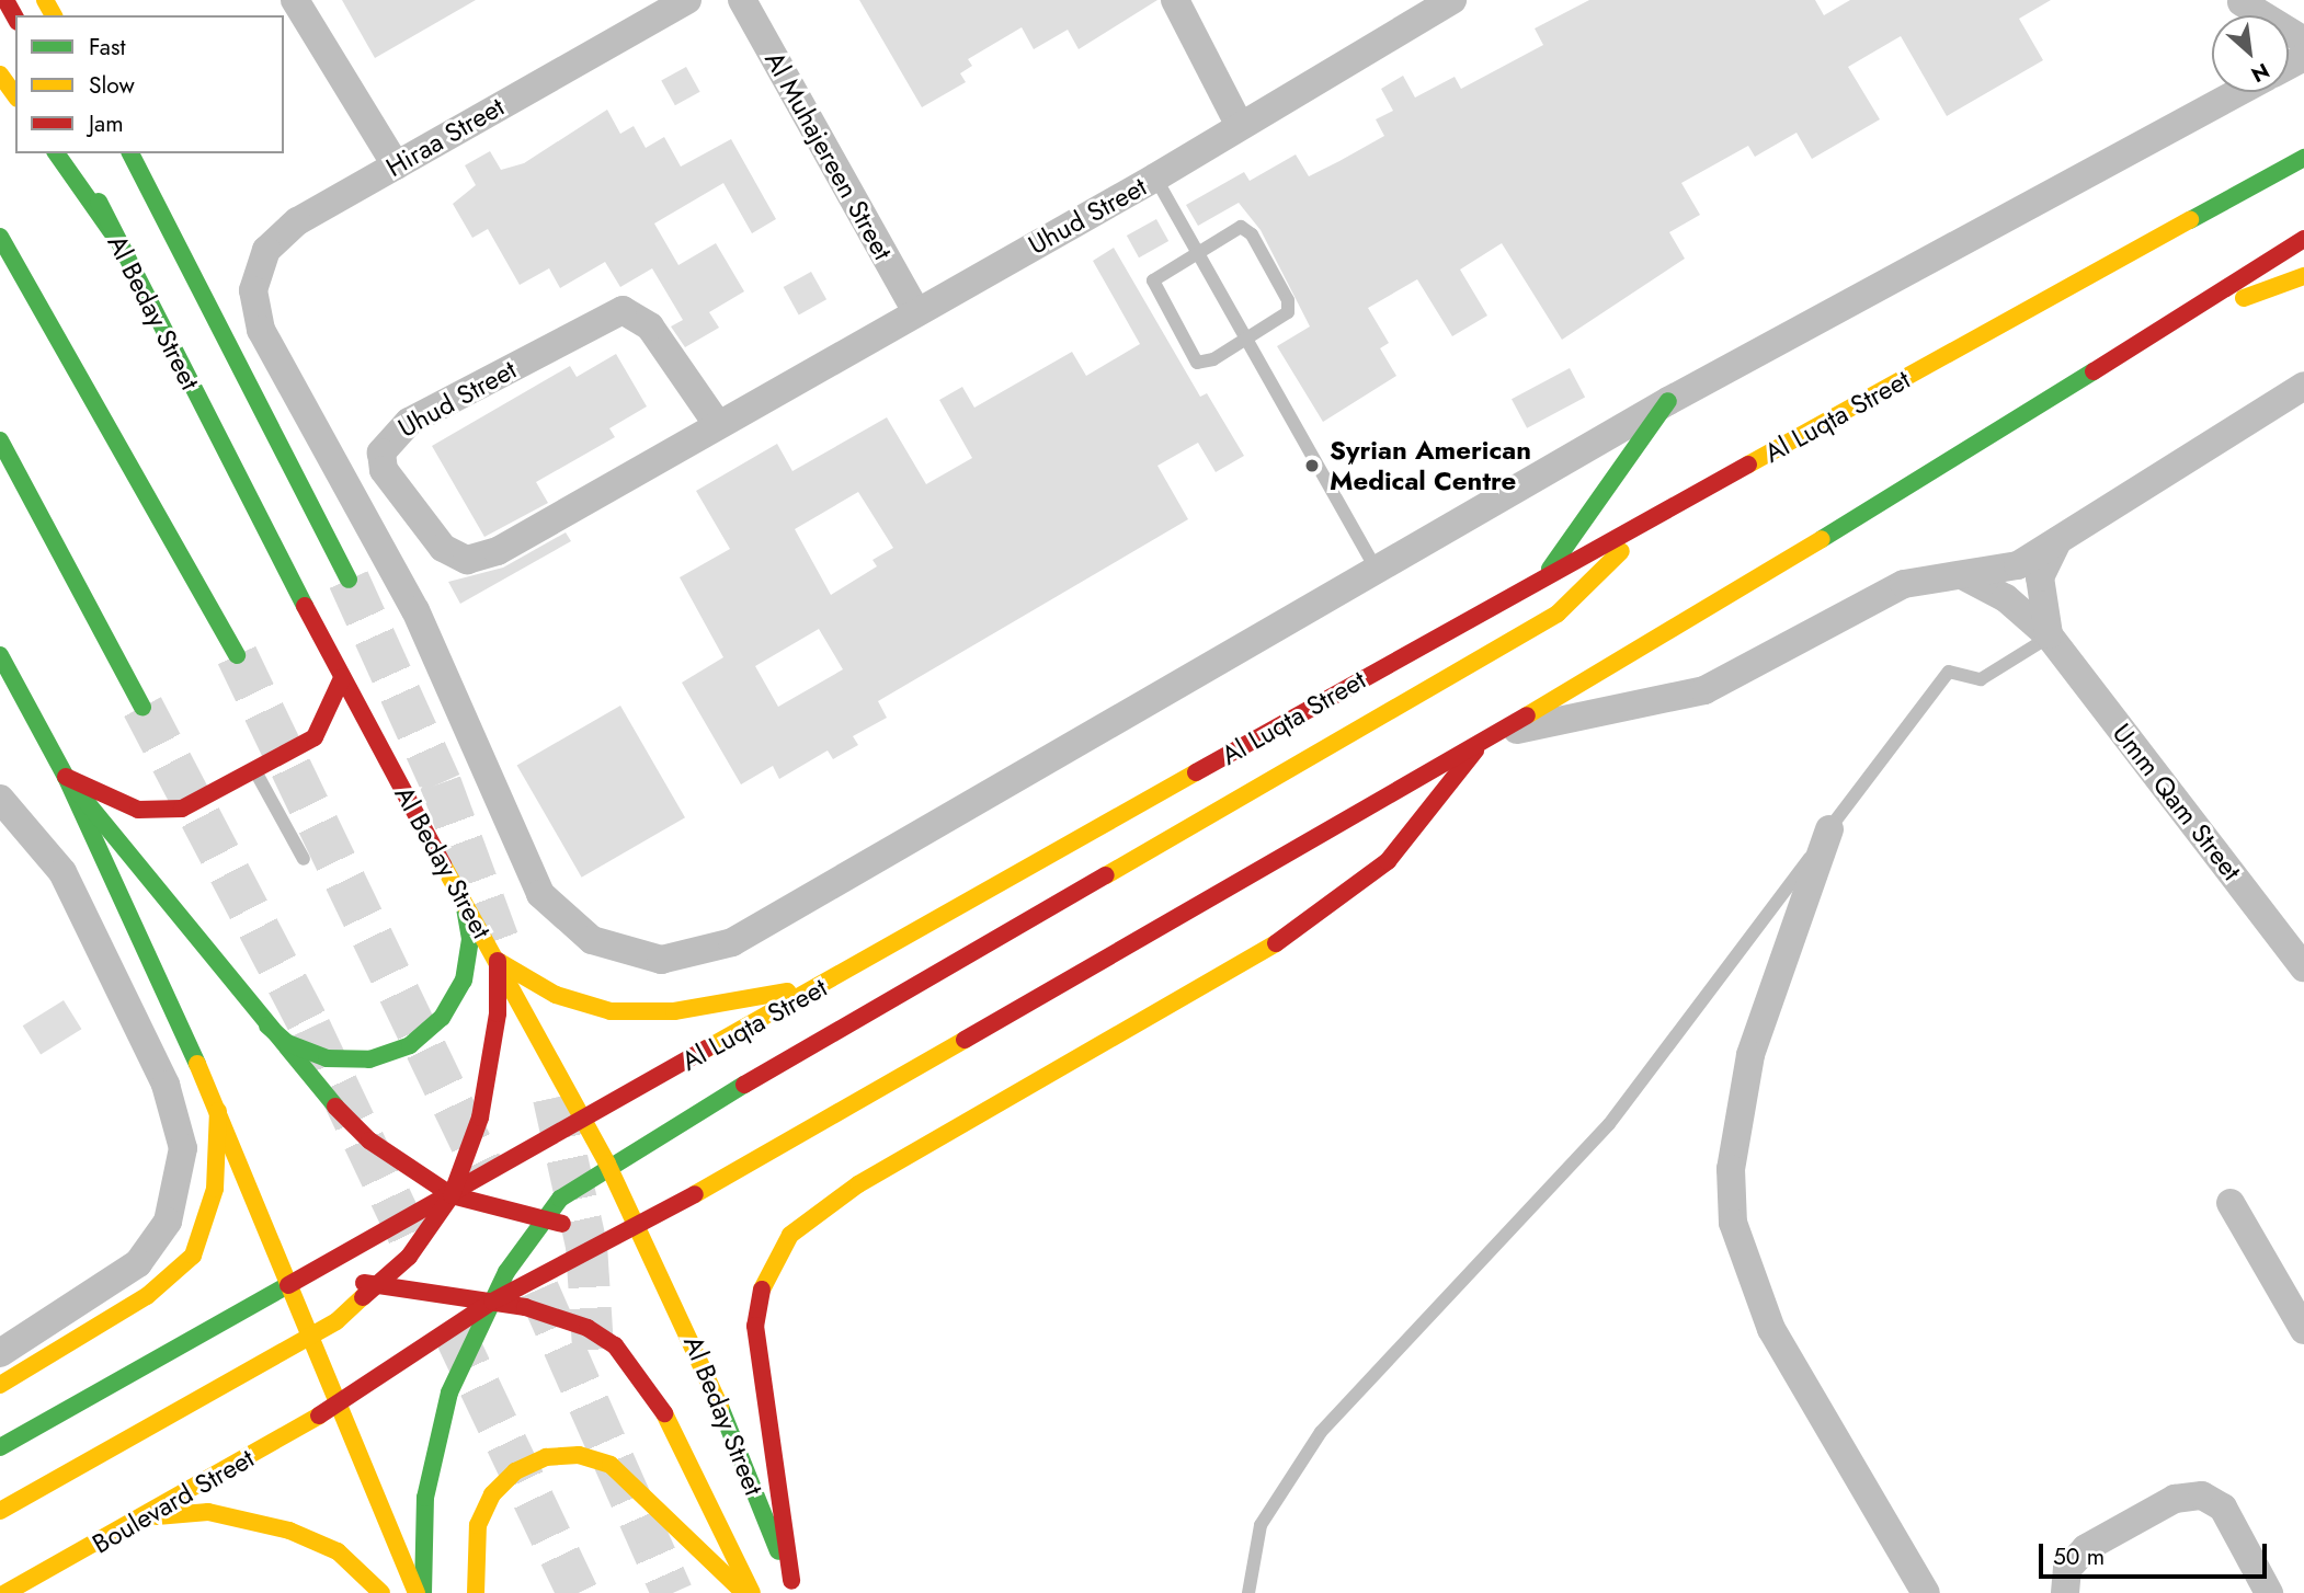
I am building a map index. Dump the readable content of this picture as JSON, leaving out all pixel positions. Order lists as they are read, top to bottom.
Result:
{
  "streets": {
    "main road": ["Al Beday Street", "Al Luqta Street", "Boulevard Street"],
    "street": [
      "Hiraa Street",
      "Al Muhajereen Street",
      "Uhud Street",
      "Umm Qam Street"
    ]
  },
  "crossings": [
    ["Al Muhajereen Street", "Uhud Street"],
    ["Al Beday Street", "Al Luqta Street"]
  ],
  "places": ["Syrian American Medical Centre"],
  "legend": ["Fast", "Slow", "Jam"],
  "scale_bar": "50 m",
  "north": "bottom right"
}
